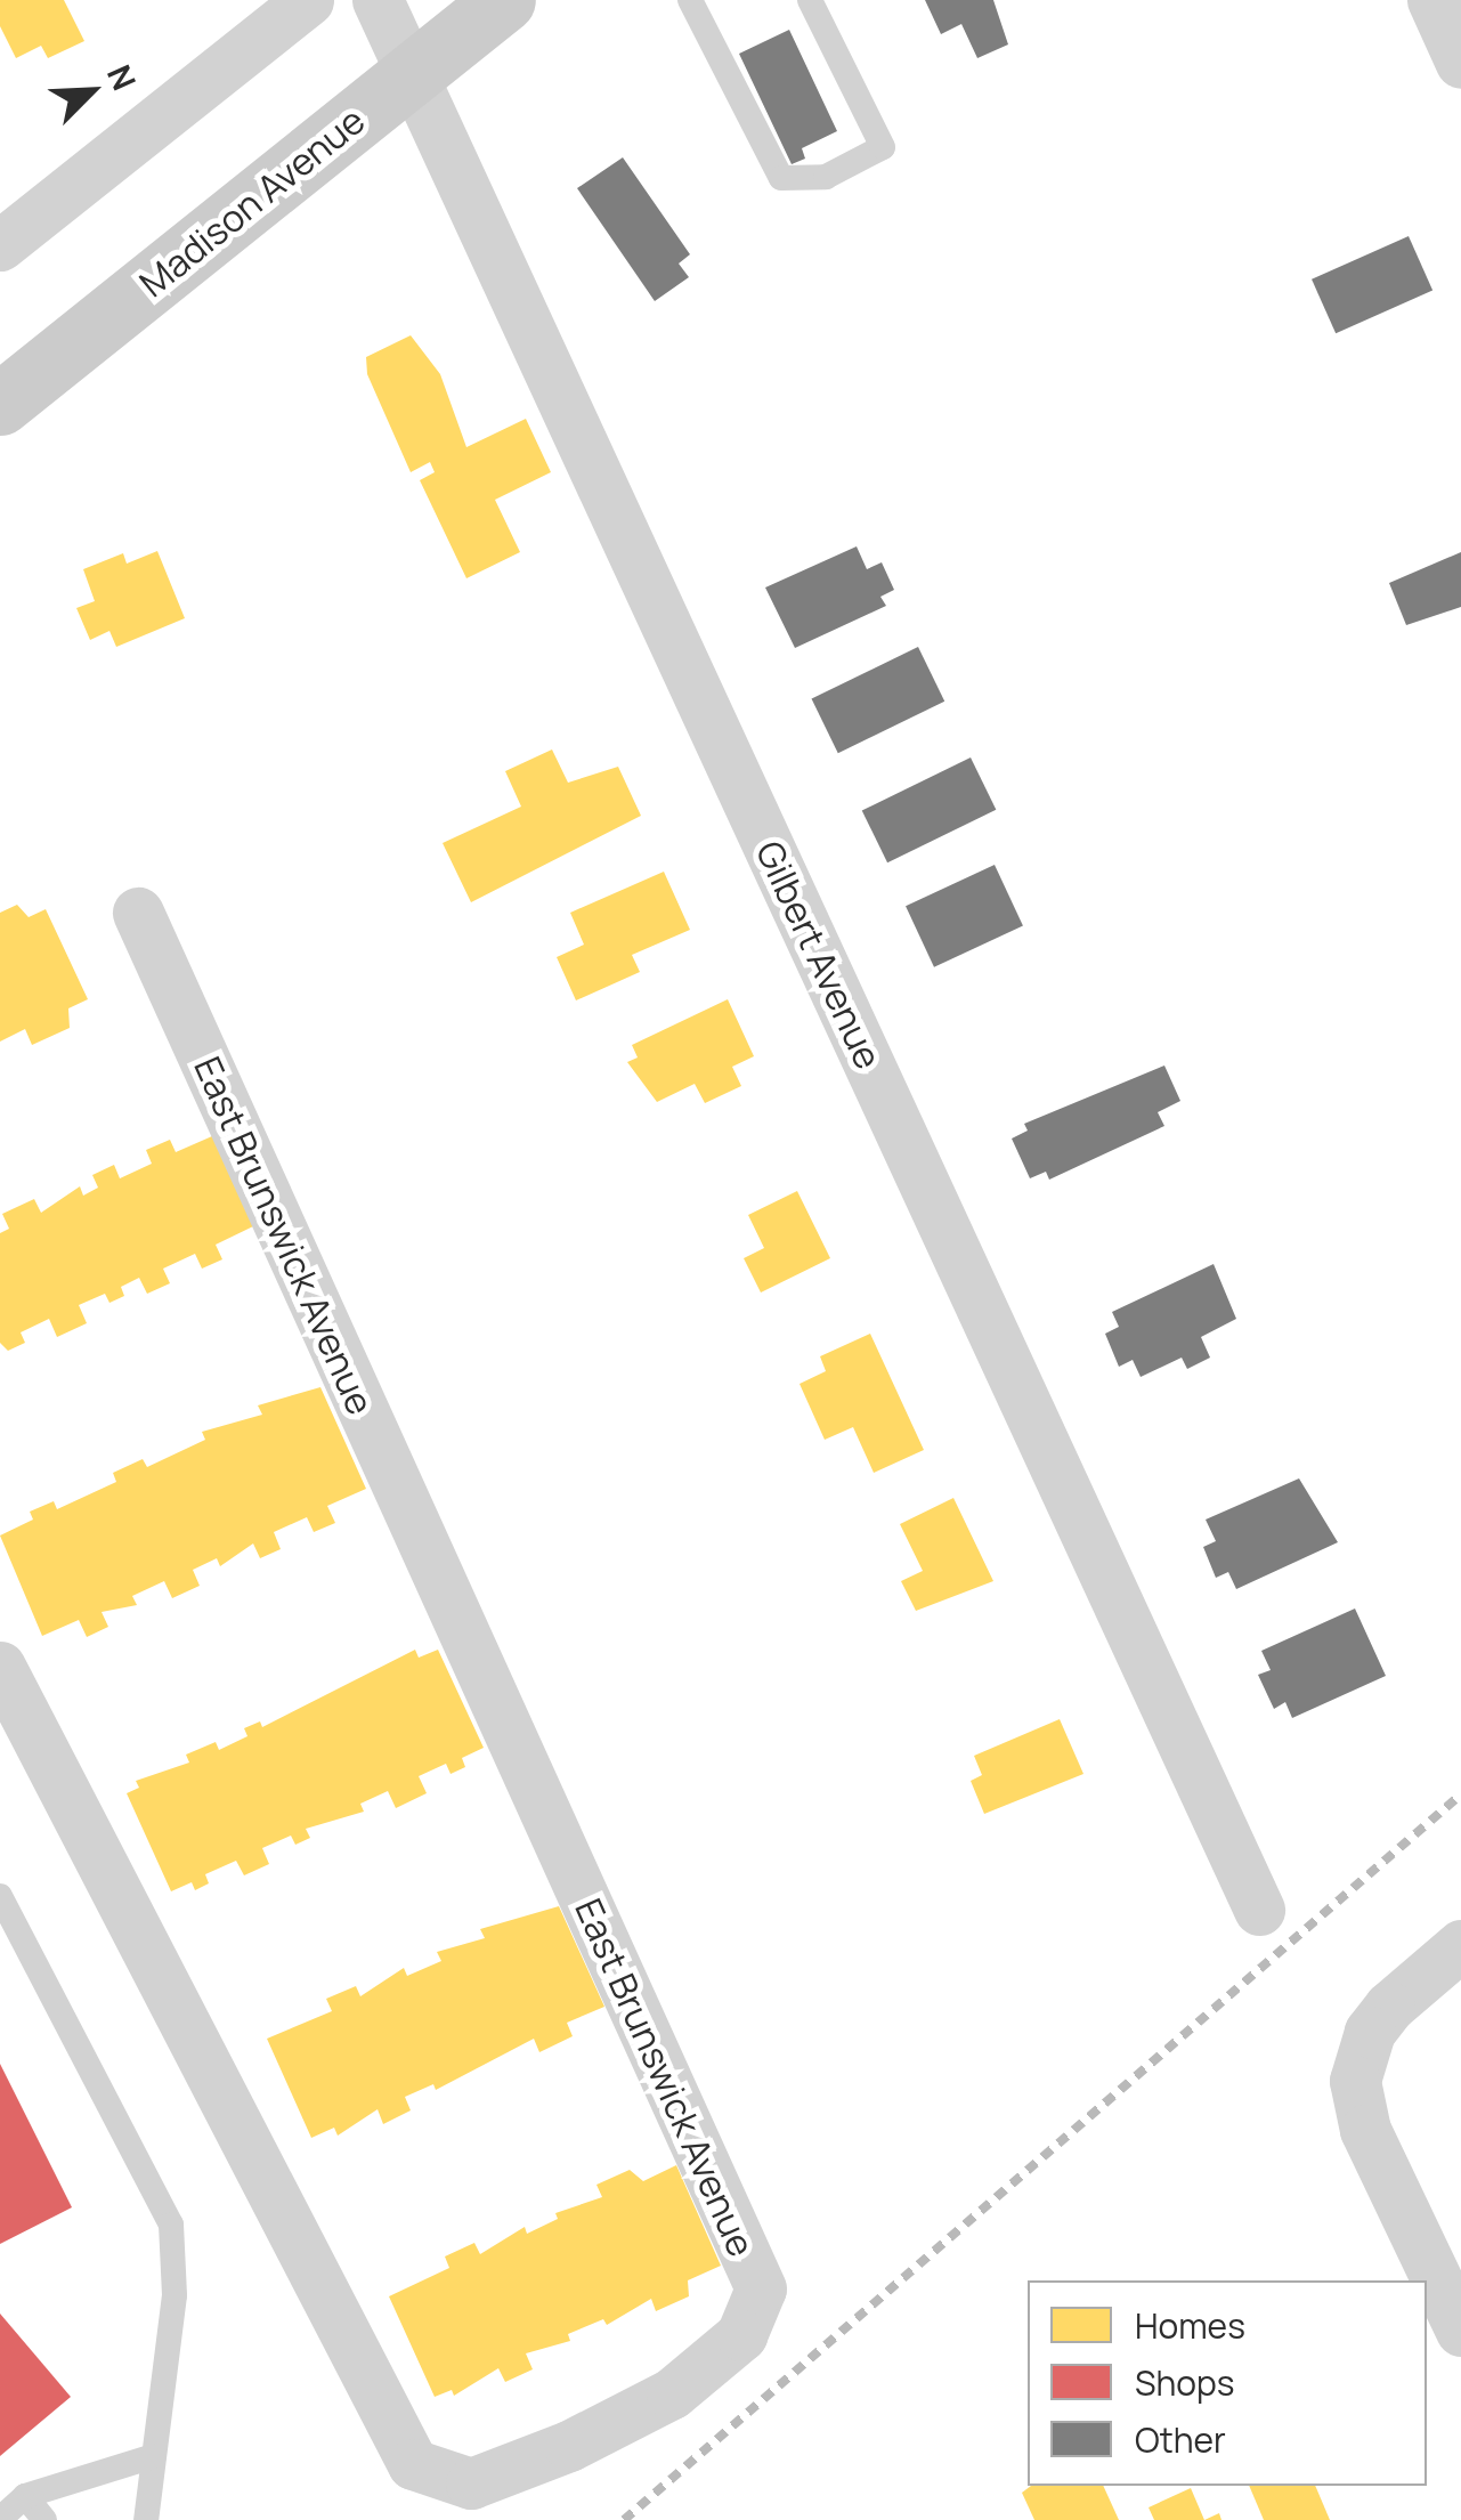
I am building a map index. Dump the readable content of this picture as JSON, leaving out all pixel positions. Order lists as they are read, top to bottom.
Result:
{
  "streets": {
    "main road": ["Madison Avenue"],
    "street": ["Gilbert Avenue", "East Brunswick Avenue"]
  },
  "crossings": [
    ["Madison Avenue", "Gilbert Avenue"]
  ],
  "legend": ["Homes", "Shops", "Other"],
  "north": "top right"
}
